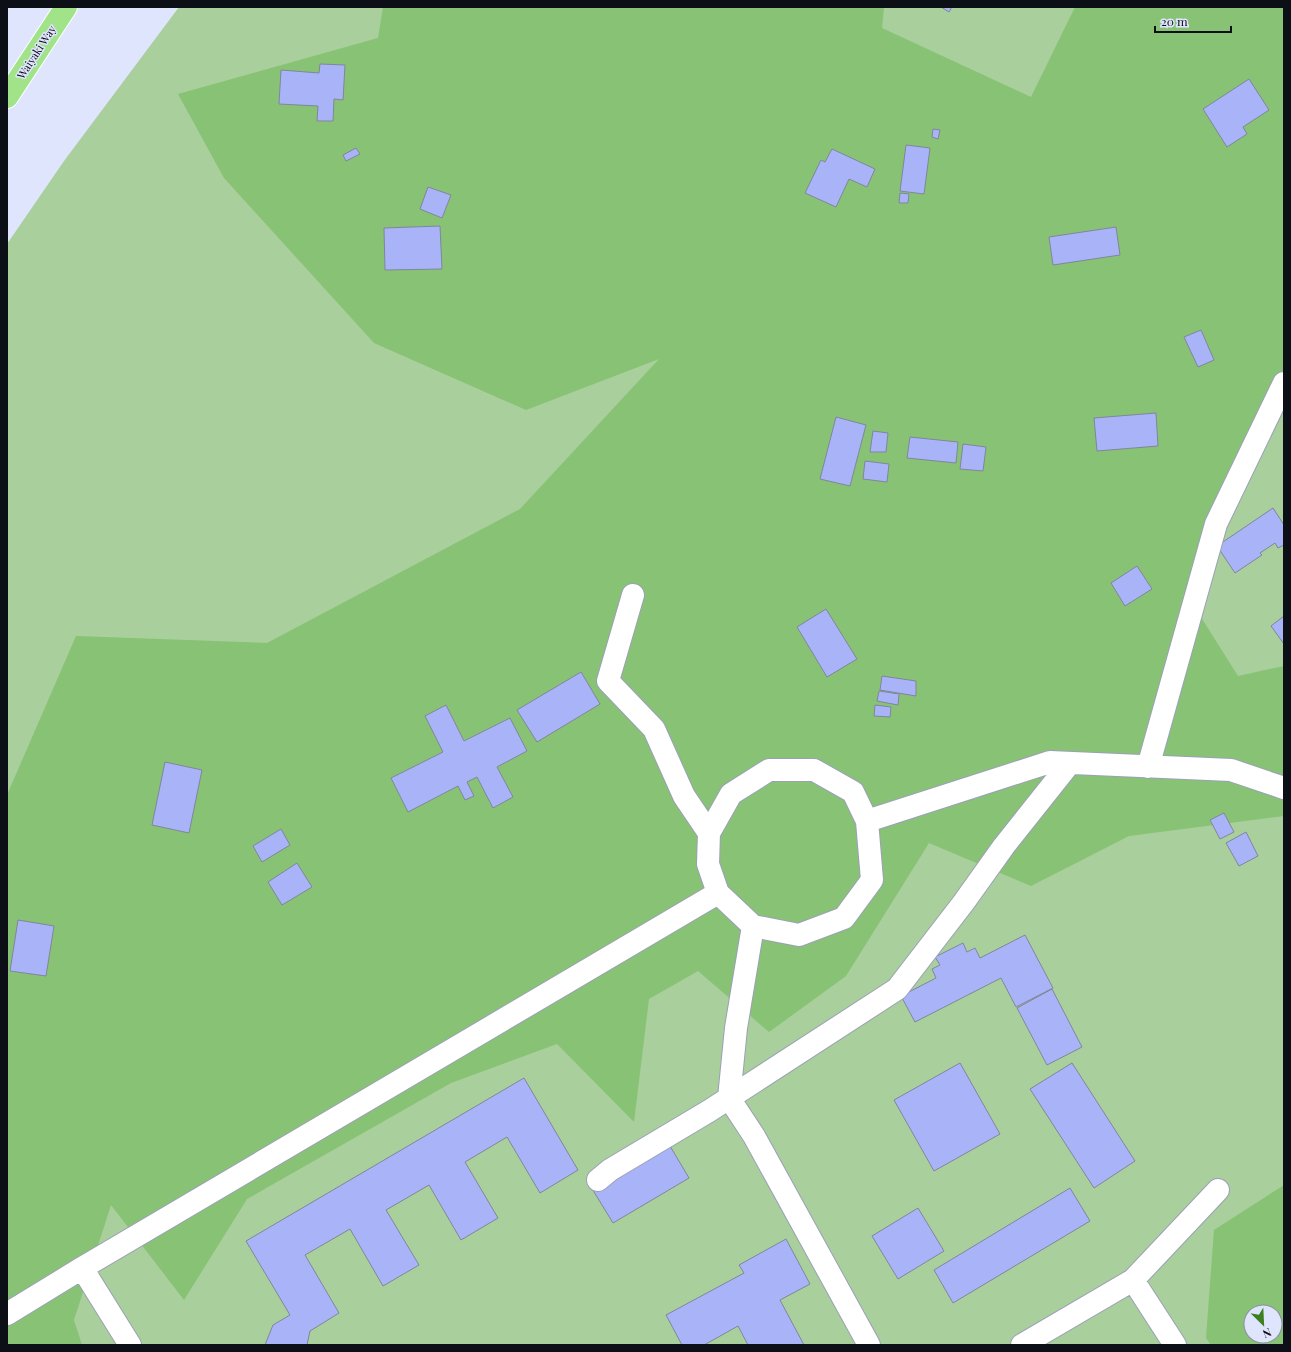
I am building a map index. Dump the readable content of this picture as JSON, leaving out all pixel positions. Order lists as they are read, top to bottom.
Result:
{
  "streets": {
    "highway": ["Waiyaki Way"]
  },
  "scale_bar": "20 m",
  "north": "bottom right"
}
